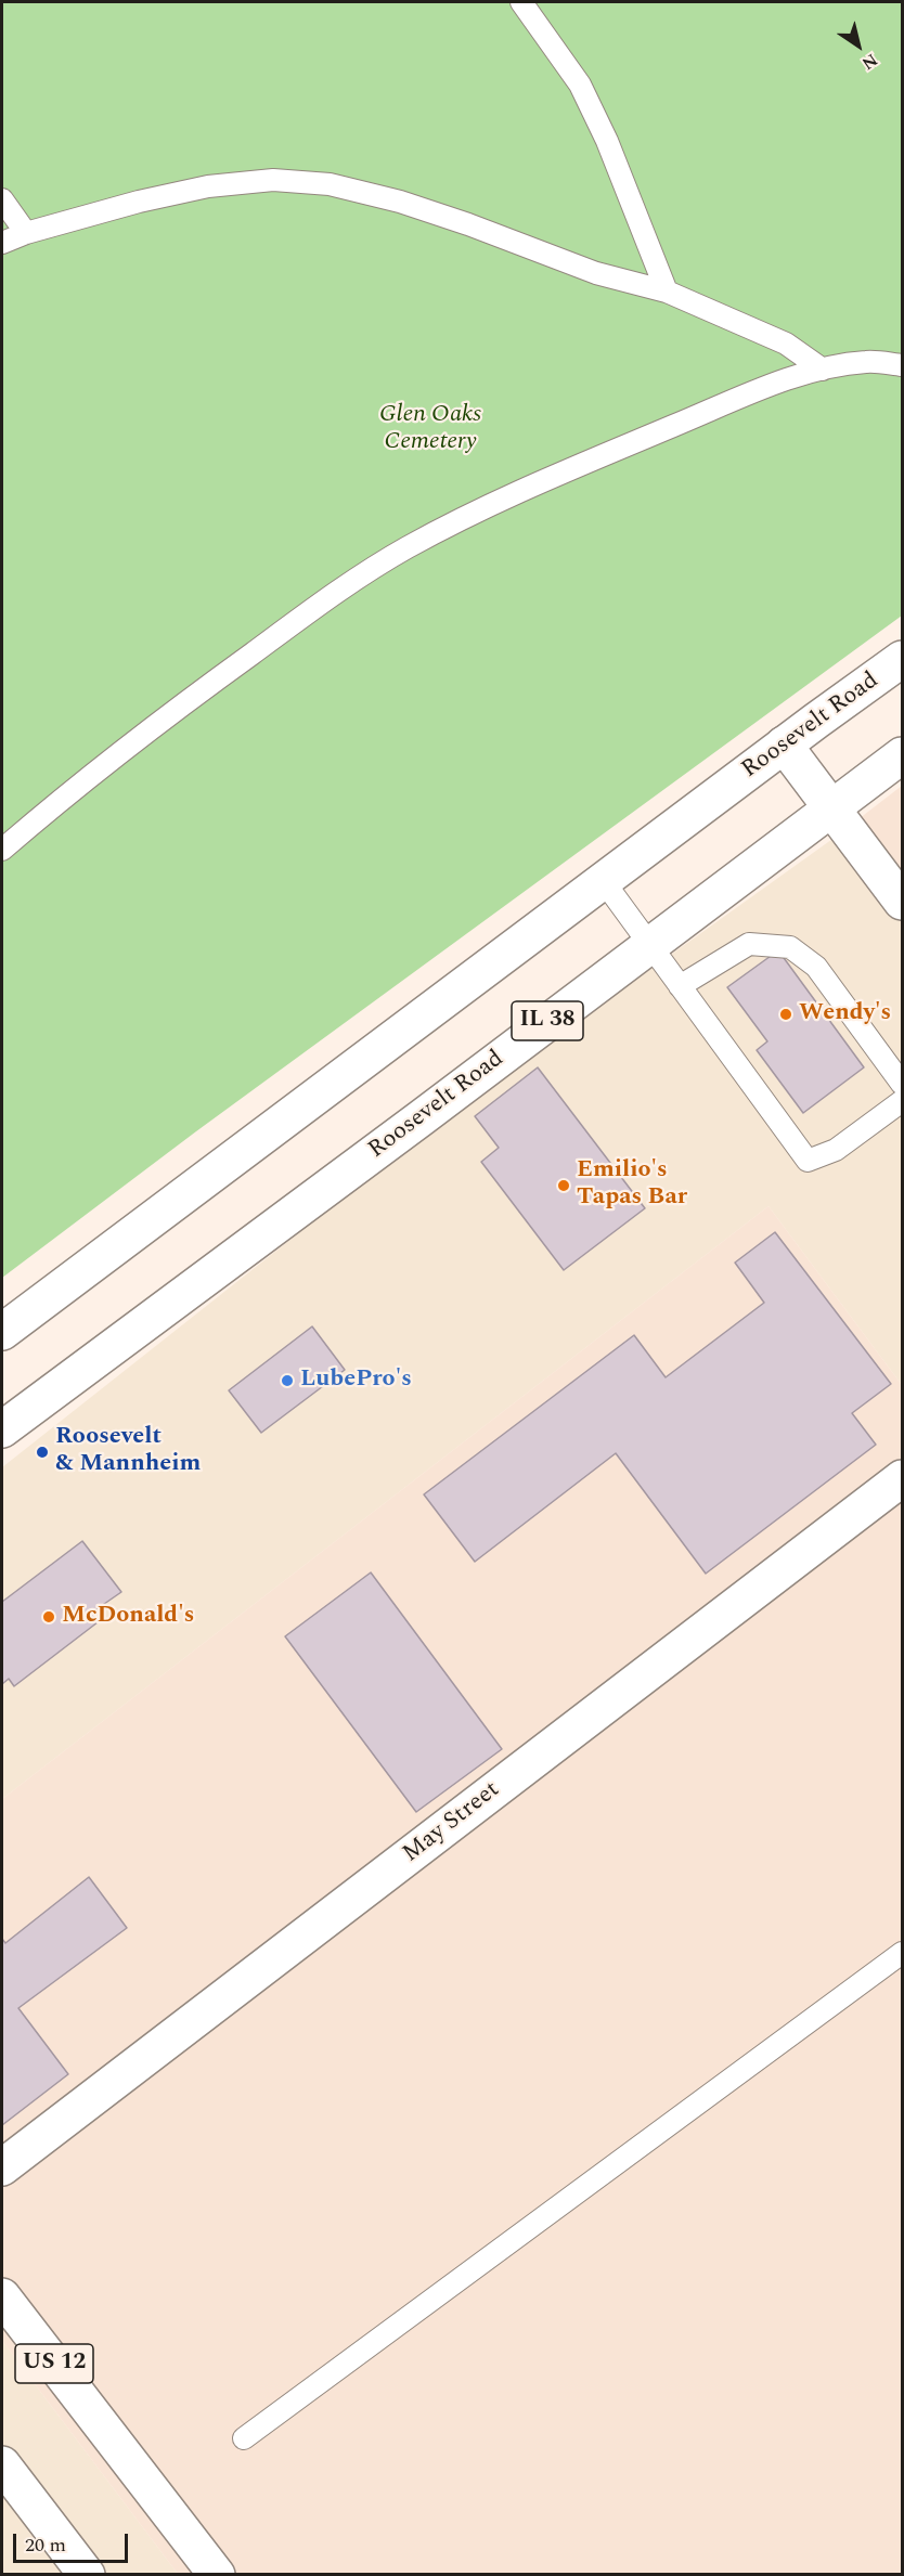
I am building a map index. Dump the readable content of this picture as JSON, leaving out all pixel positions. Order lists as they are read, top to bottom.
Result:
{
  "streets": {
    "main road": [
      "Roosevelt Road",
      "IL 38",
      "May Street",
      "US 12"
    ]
  },
  "parks": ["Glen Oaks Cemetery"],
  "places": [
    "Wendy's",
    "Emilio's Tapas Bar",
    "LubePro's",
    "Roosevelt & Mannheim",
    "McDonald's"
  ],
  "scale_bar": "20 m",
  "north": "bottom right"
}
